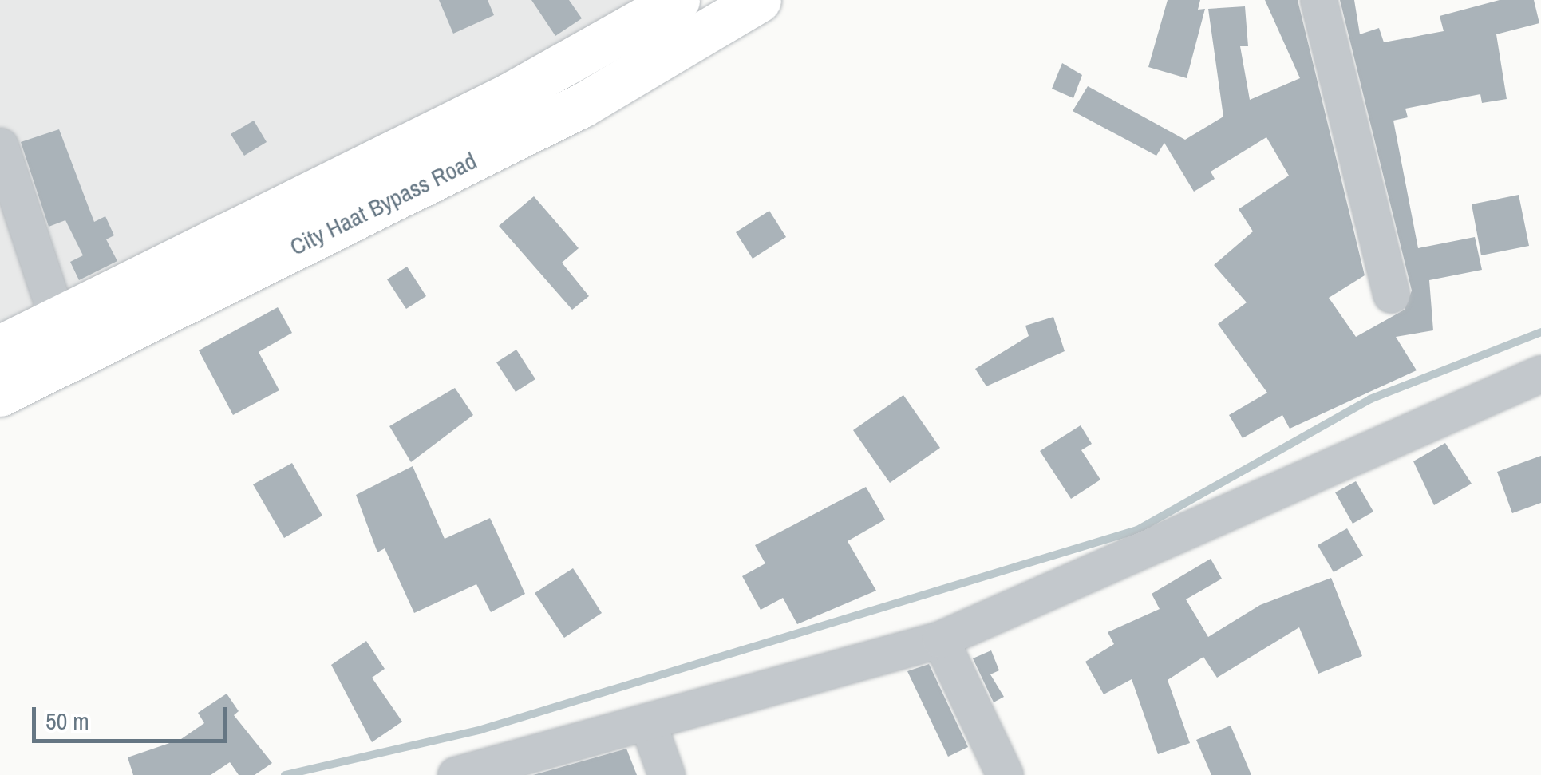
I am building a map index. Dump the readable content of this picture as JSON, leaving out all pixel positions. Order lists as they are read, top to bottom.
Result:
{
  "streets": {
    "main road": ["City Haat Bypass Road"]
  },
  "scale_bar": "50 m"
}
